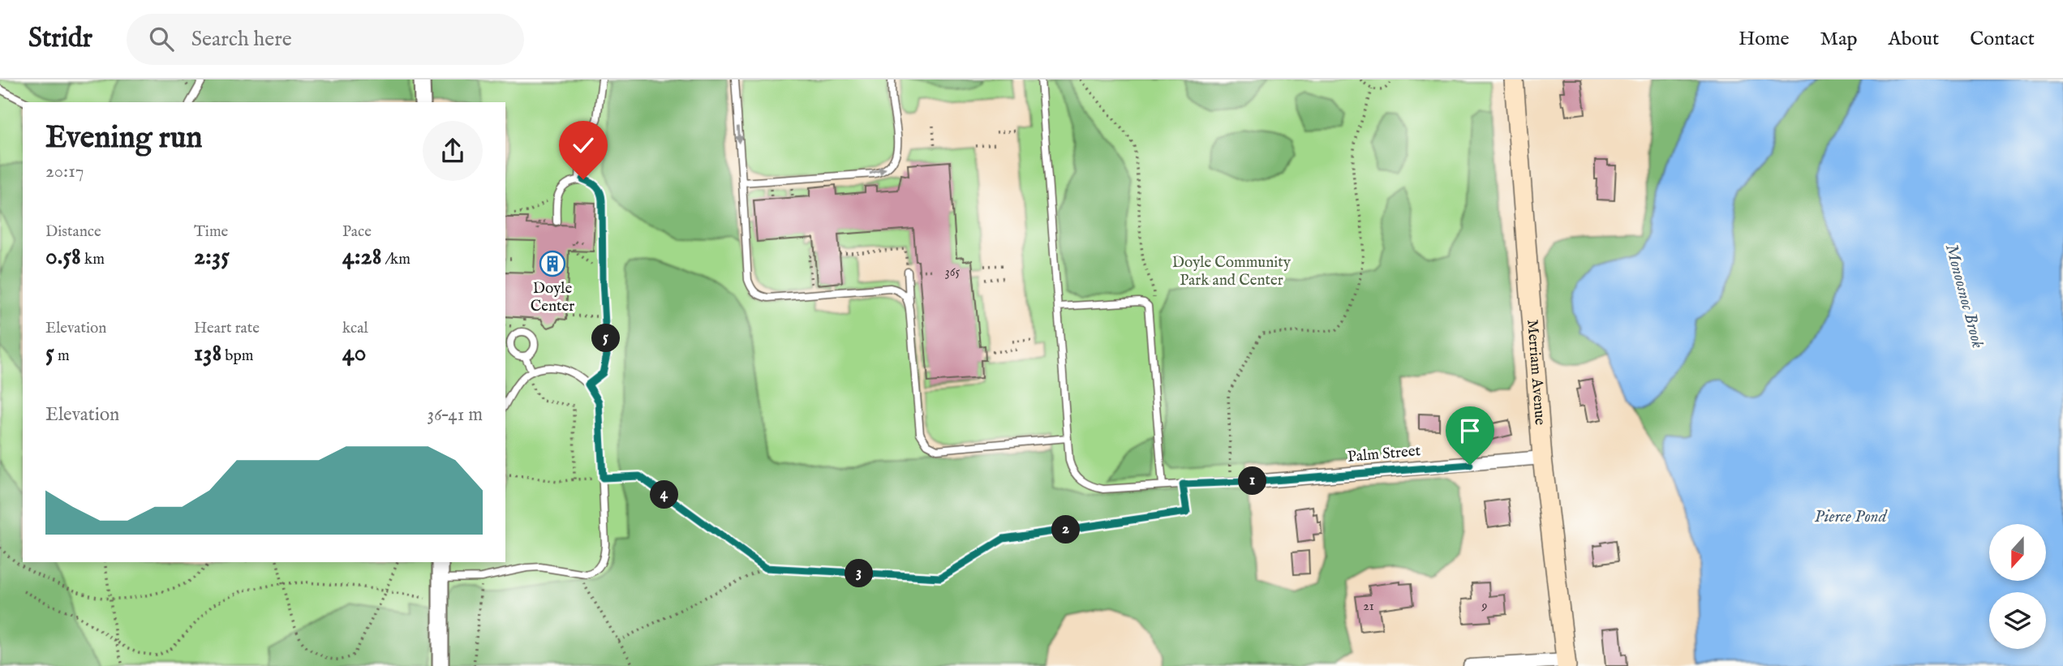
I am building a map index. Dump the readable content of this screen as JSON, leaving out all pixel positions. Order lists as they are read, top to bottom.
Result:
{
  "streets": {
    "main road": ["Merriam Avenue"],
    "street": ["Palm Street"]
  },
  "crossings": [
    ["Merriam Avenue", "Palm Street"]
  ],
  "water": ["Monoosnoc Brook", "Pierce Pond"],
  "parks": ["Doyle Community Park and Center"],
  "places": {
    "building": ["Doyle Center"]
  },
  "house_numbers": ["365", "21", "9"],
  "north": "bottom",
  "page": {
    "header": "Stridr",
    "search": "Search here",
    "nav": [
      "Home",
      "Map",
      "About",
      "Contact"
    ],
    "heading": ["Evening run", "20:17"],
    "stats": [
      ["Distance", "0.58 km"],
      ["Time", "2:35"],
      ["Pace", "4:28 /km"],
      ["Elevation", "5 m"],
      ["Heart rate", "138 bpm"],
      ["kcal", "40"]
    ],
    "pins": [
      "5",
      "1",
      "4",
      "2",
      "3"
    ],
    "chart": ["Elevation", "36–41 m"]
  }
}
